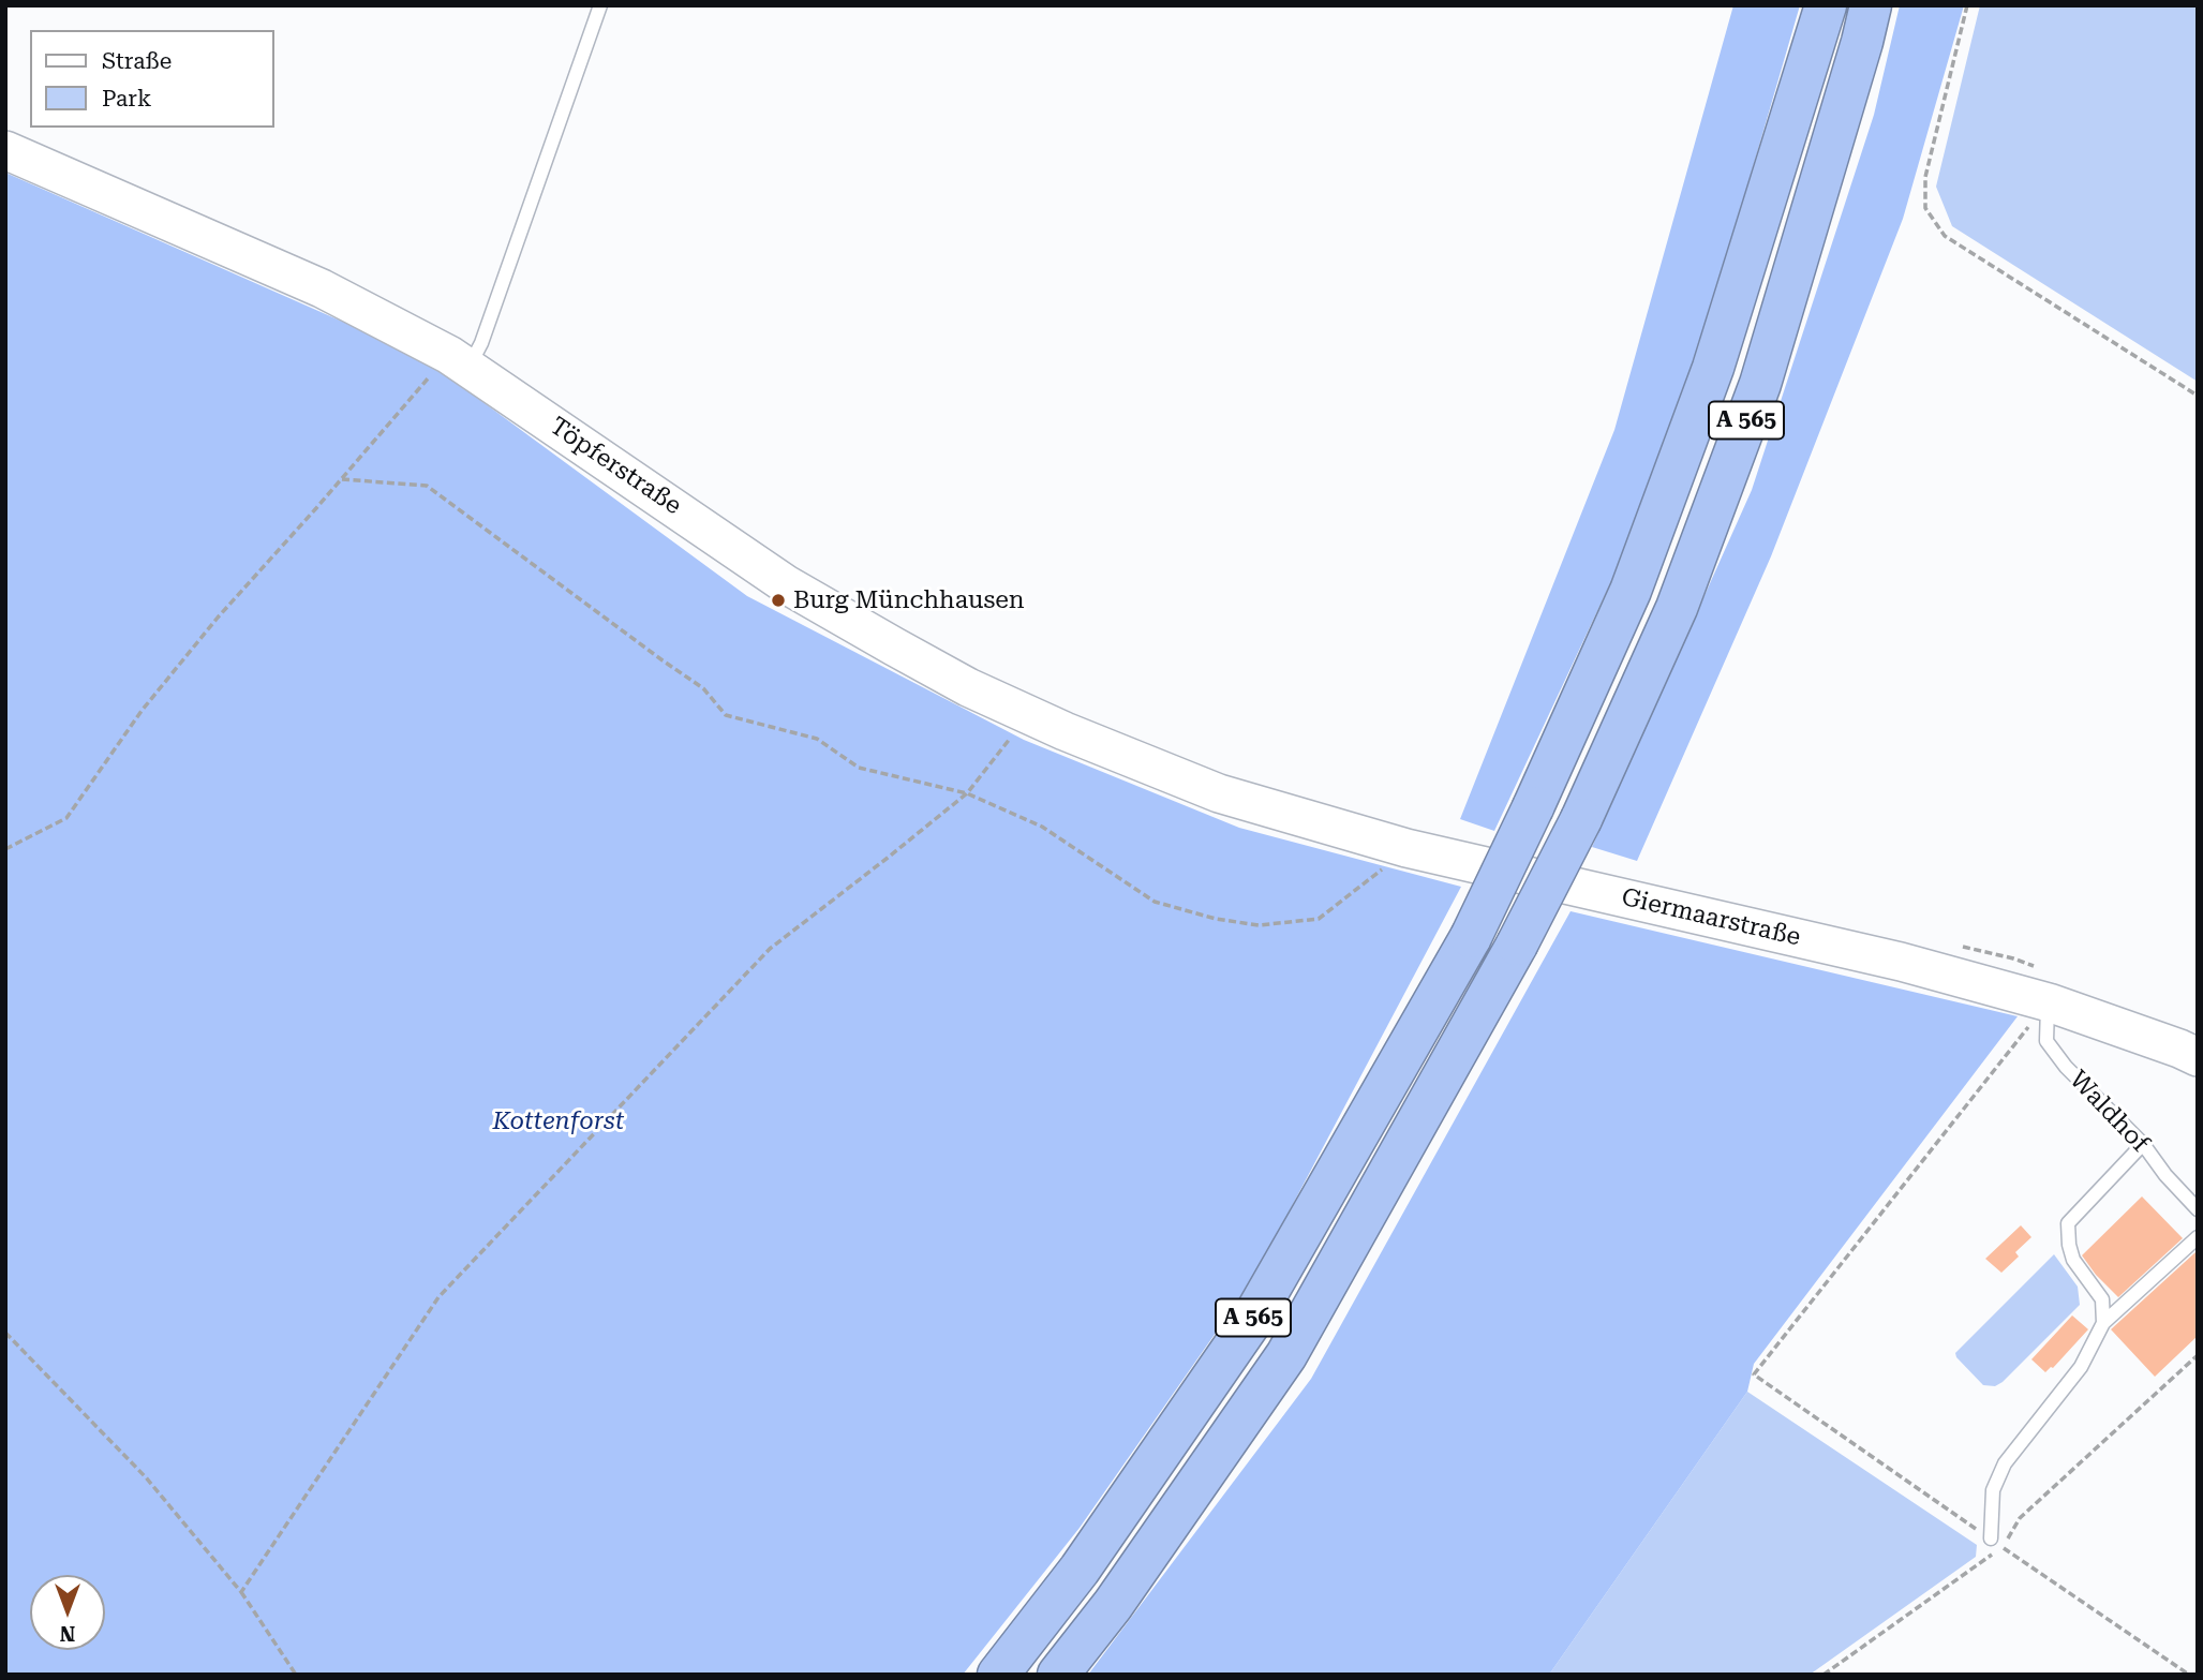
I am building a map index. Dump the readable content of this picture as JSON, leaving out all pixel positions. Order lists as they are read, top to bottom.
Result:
{
  "streets": {
    "highway": ["A 565"],
    "main road": ["Töpferstraße", "Giermaarstraße"],
    "lane": ["Waldhof"]
  },
  "crossings": [
    ["Töpferstraße", "Giermaarstraße"],
    ["Giermaarstraße", "Waldhof"]
  ],
  "parks": ["Kottenforst"],
  "places": ["Burg Münchhausen"],
  "legend": ["Straße", "Park"],
  "north": "bottom"
}
